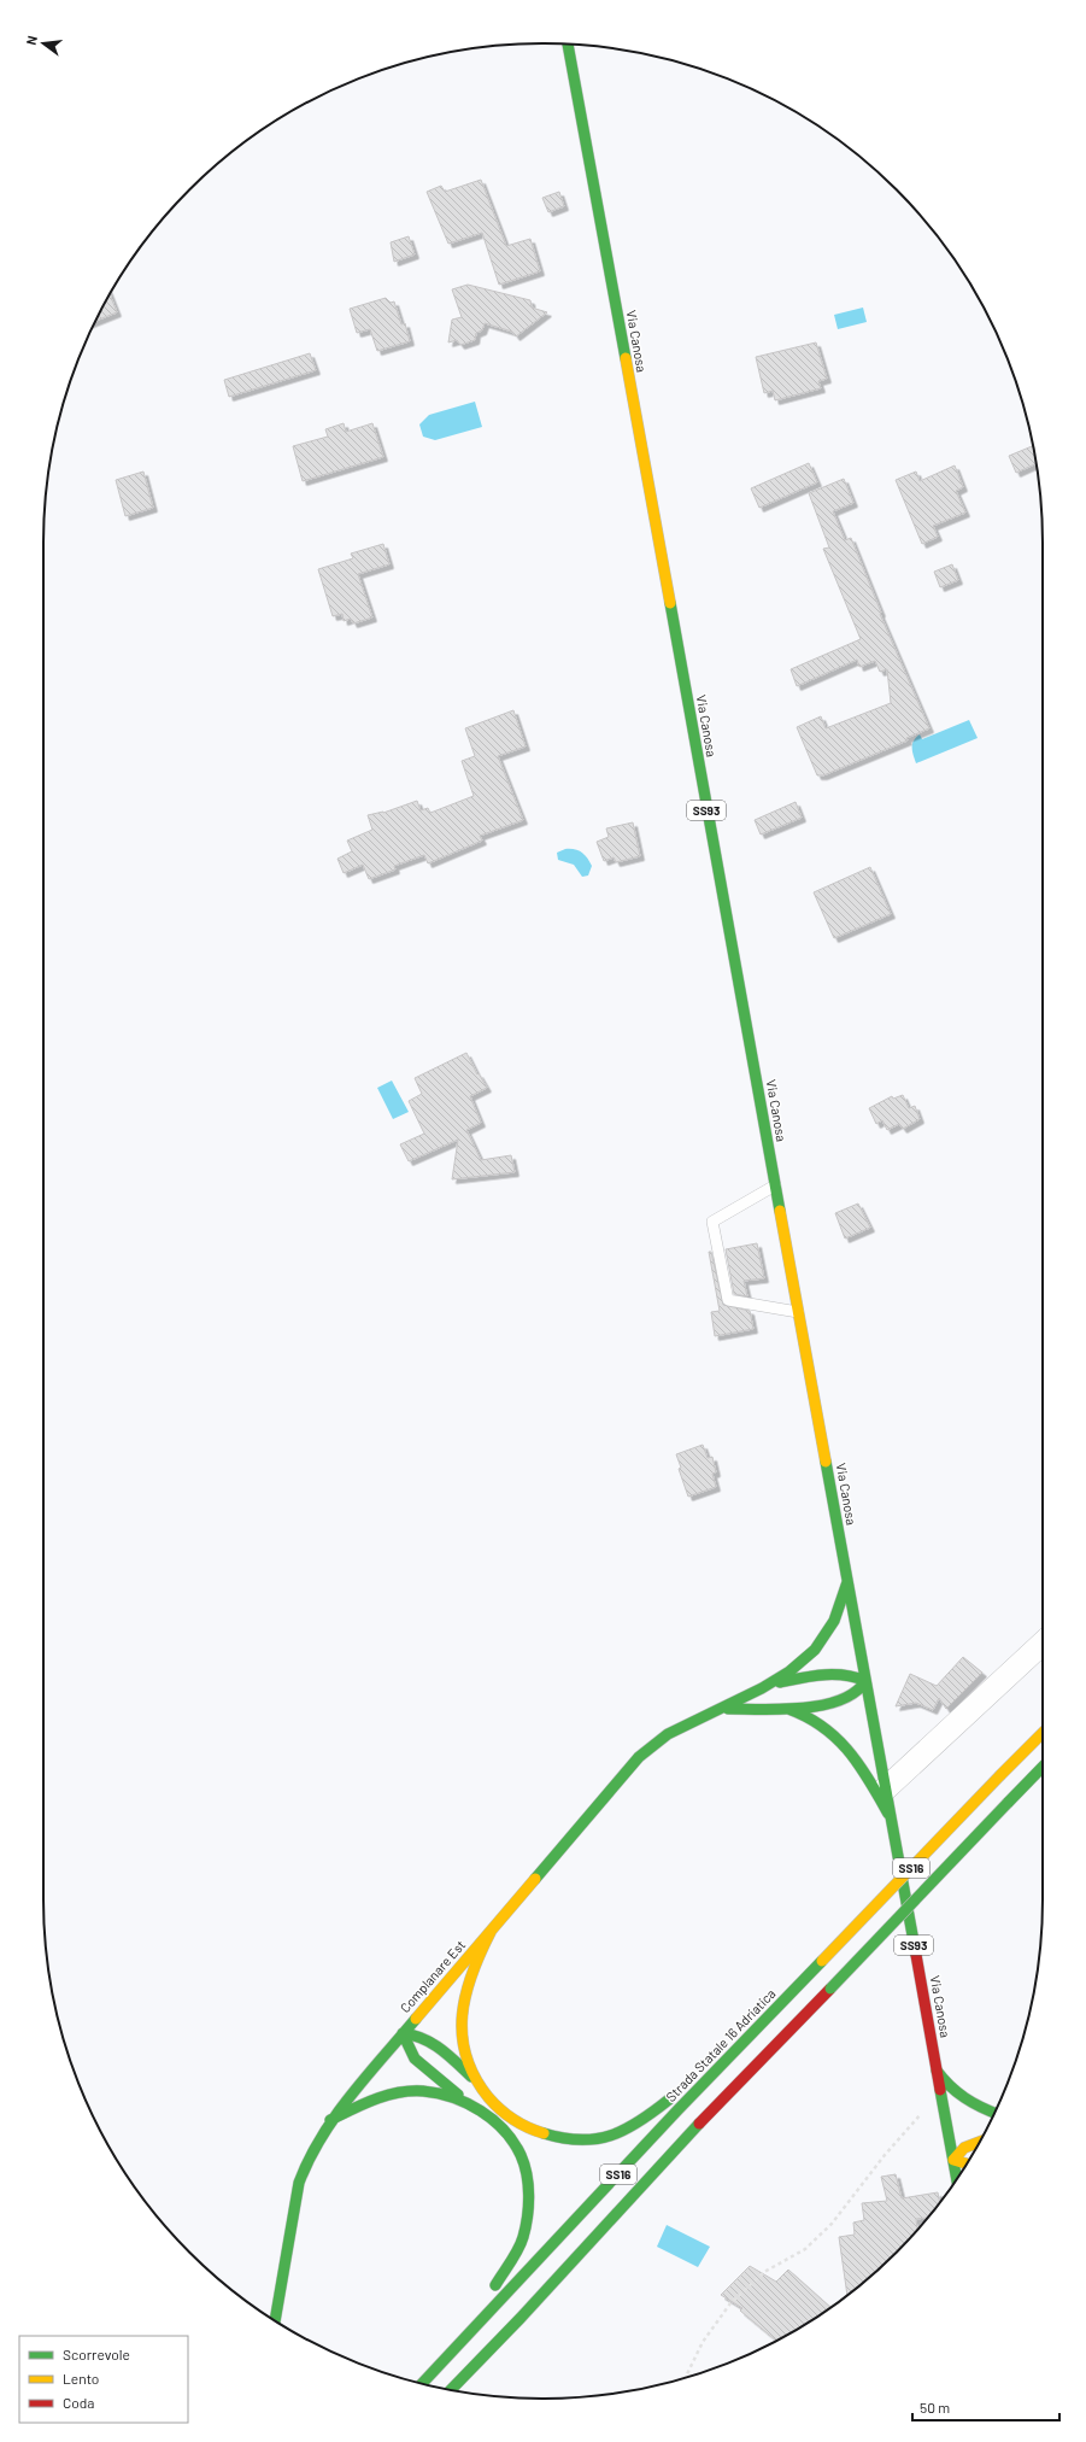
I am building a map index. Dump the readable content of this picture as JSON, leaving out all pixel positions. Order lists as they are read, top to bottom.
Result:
{
  "streets": {
    "main road": [
      "Via Canosa",
      "SS93",
      "SS16",
      "Complanare Est",
      "Strada Statale 16 Adriatica"
    ]
  },
  "crossings": [
    ["Via Canosa", "Complanare Est"],
    ["SS16", "Complanare Est"],
    ["SS16", "Strada Statale 16 Adriatica"]
  ],
  "legend": ["Scorrevole", "Lento", "Coda"],
  "scale_bar": "50 m",
  "north": "left"
}
